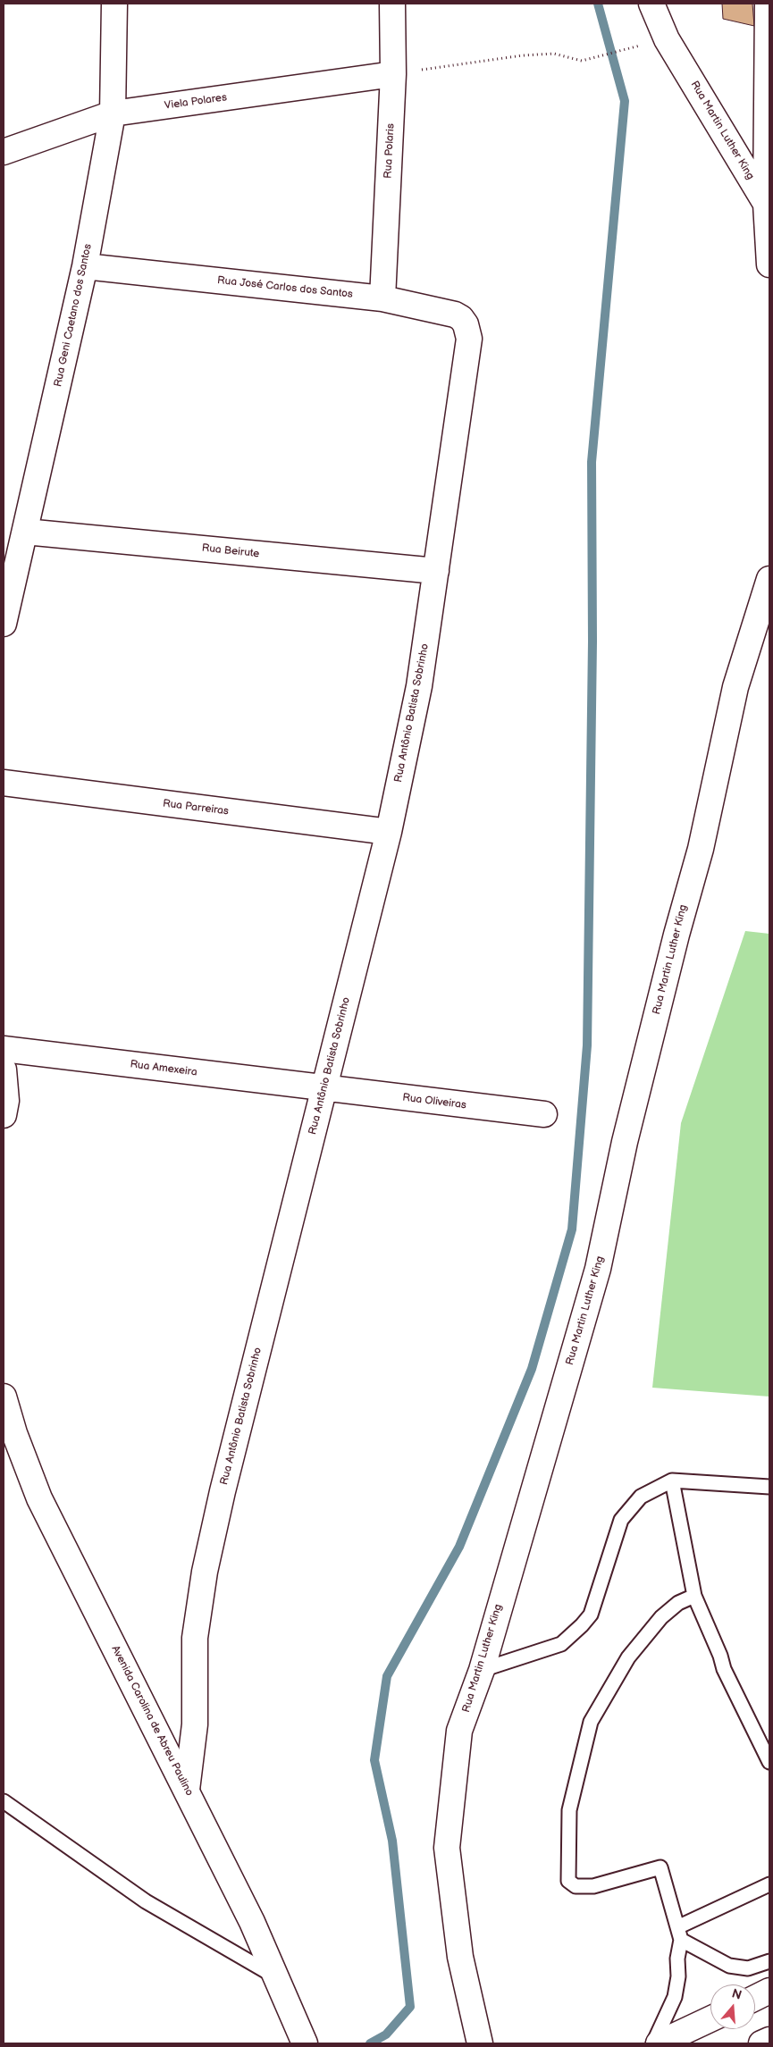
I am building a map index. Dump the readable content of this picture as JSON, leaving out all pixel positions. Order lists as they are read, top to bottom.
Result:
{
  "streets": {
    "street": [
      "Viela Polares",
      "Rua Martin Luther King",
      "Rua Polaris",
      "Rua José Carlos dos Santos",
      "Rua Geni Caetano dos Santos",
      "Rua Beirute",
      "Rua Antônio Batista Sobrinho",
      "Rua Parreiras",
      "Rua Amexeira",
      "Rua Oliveiras",
      "Avenida Carolina de Abreu Paulino"
    ]
  },
  "crossings": [
    ["Viela Polares", "Rua Polaris"],
    ["Viela Polares", "Rua Geni Caetano dos Santos"],
    ["Rua Polaris", "Rua José Carlos dos Santos"],
    ["Rua José Carlos dos Santos", "Rua Geni Caetano dos Santos"],
    ["Rua José Carlos dos Santos", "Rua Antônio Batista Sobrinho"],
    ["Rua Geni Caetano dos Santos", "Rua Beirute"],
    ["Rua Beirute", "Rua Antônio Batista Sobrinho"],
    ["Rua Antônio Batista Sobrinho", "Rua Parreiras"],
    ["Rua Antônio Batista Sobrinho", "Rua Amexeira"],
    ["Rua Antônio Batista Sobrinho", "Rua Oliveiras"],
    ["Rua Antônio Batista Sobrinho", "Avenida Carolina de Abreu Paulino"],
    ["Rua Amexeira", "Rua Oliveiras"]
  ],
  "north": "top"
}
